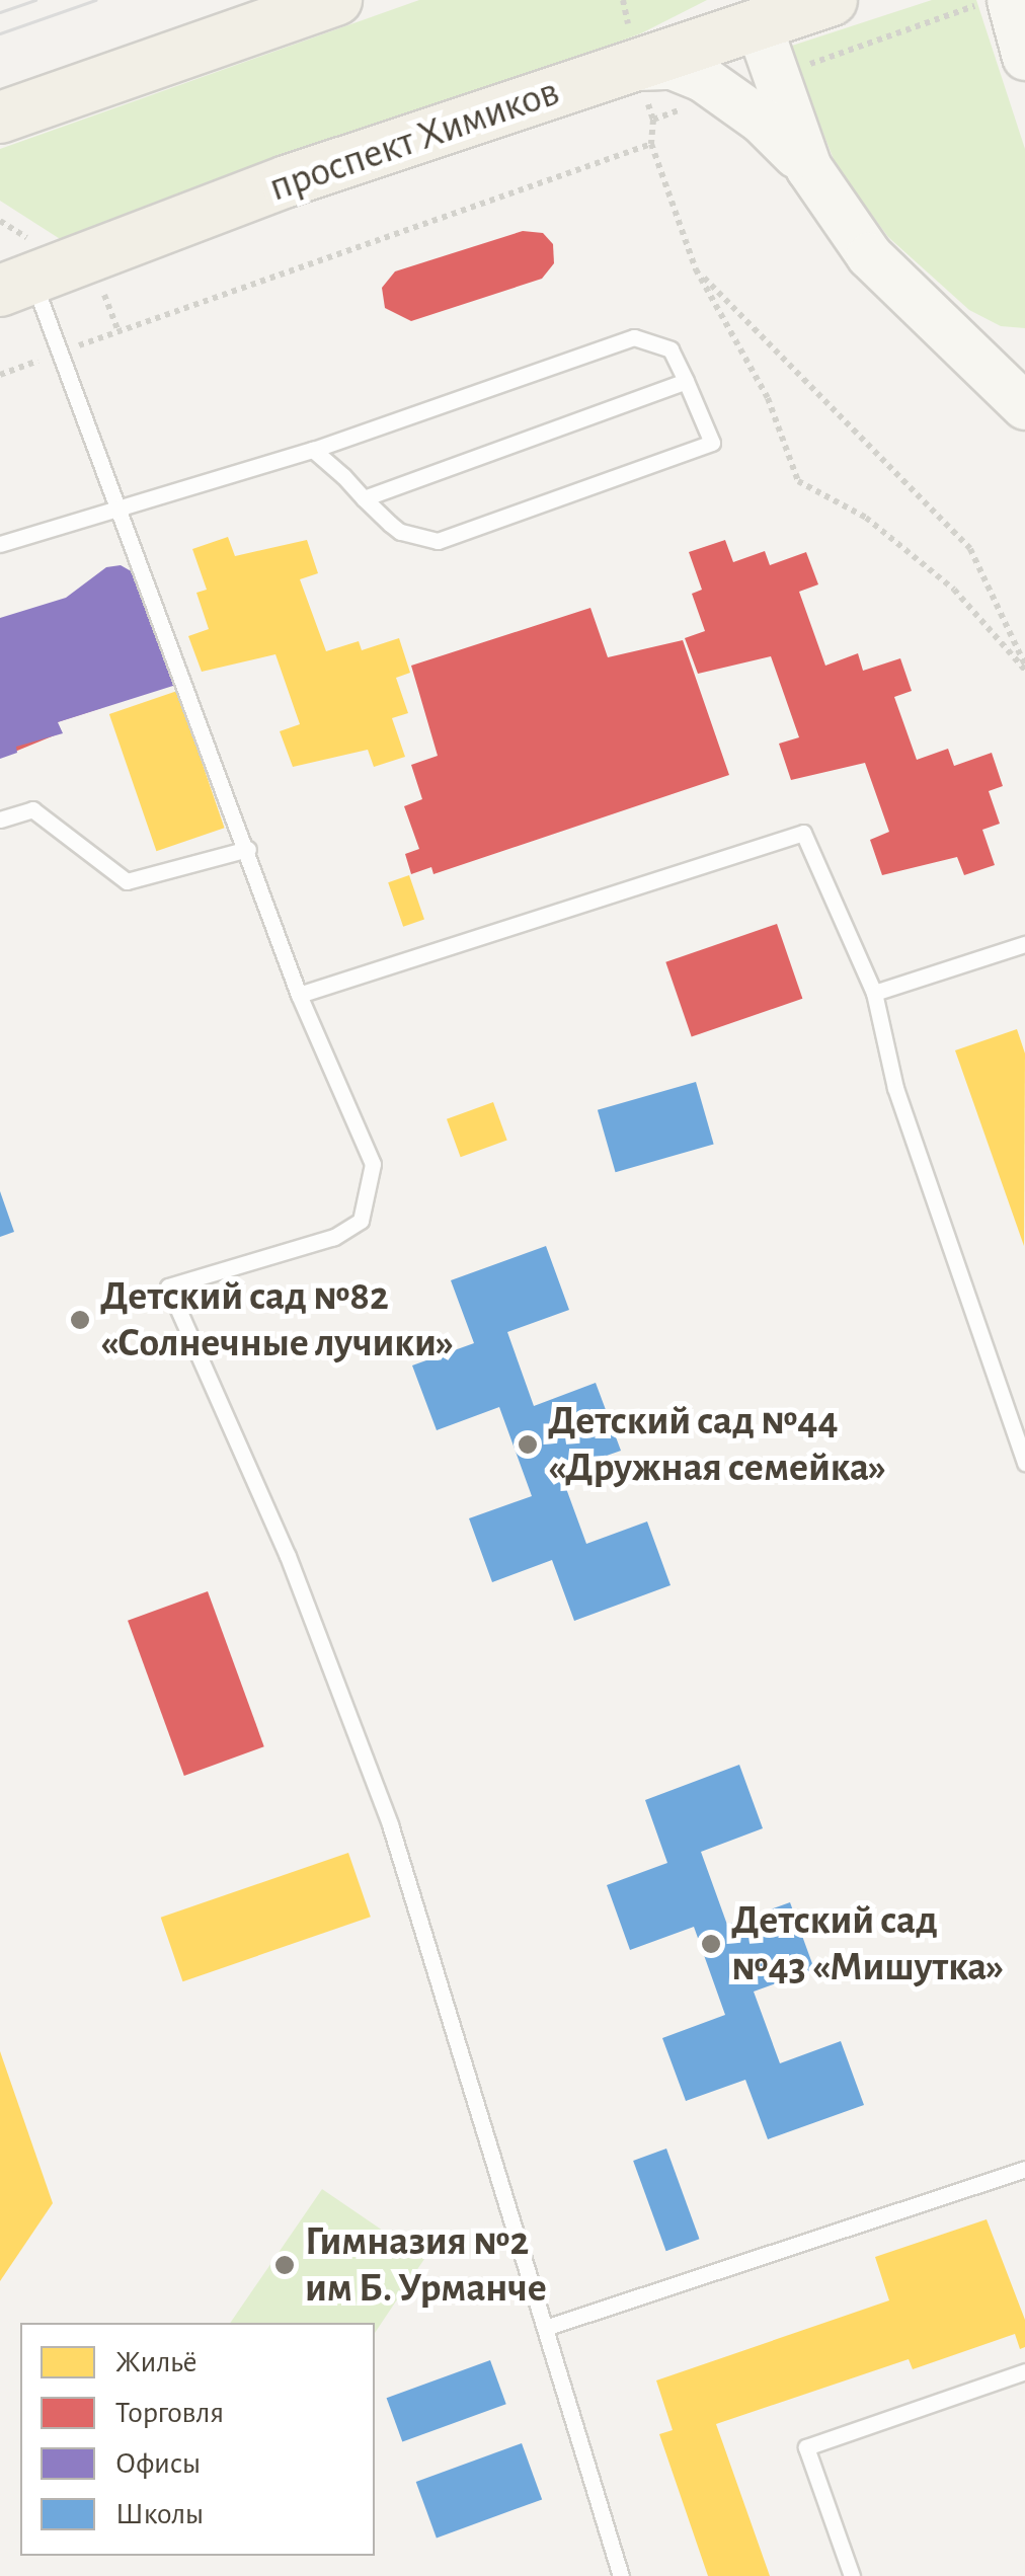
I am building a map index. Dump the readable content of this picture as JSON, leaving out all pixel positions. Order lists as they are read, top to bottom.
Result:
{
  "streets": {
    "main road": ["проспект Химиков"]
  },
  "places": [
    "Детский сад №82 «Солнечные лучики»",
    "Детский сад №44 «Дружная семейка»",
    "Детский сад №43 «Мишутка»",
    "Гимназия №2 им Б. Урманче"
  ],
  "legend": [
    "Жильё",
    "Торговля",
    "Офисы",
    "Школы"
  ]
}
